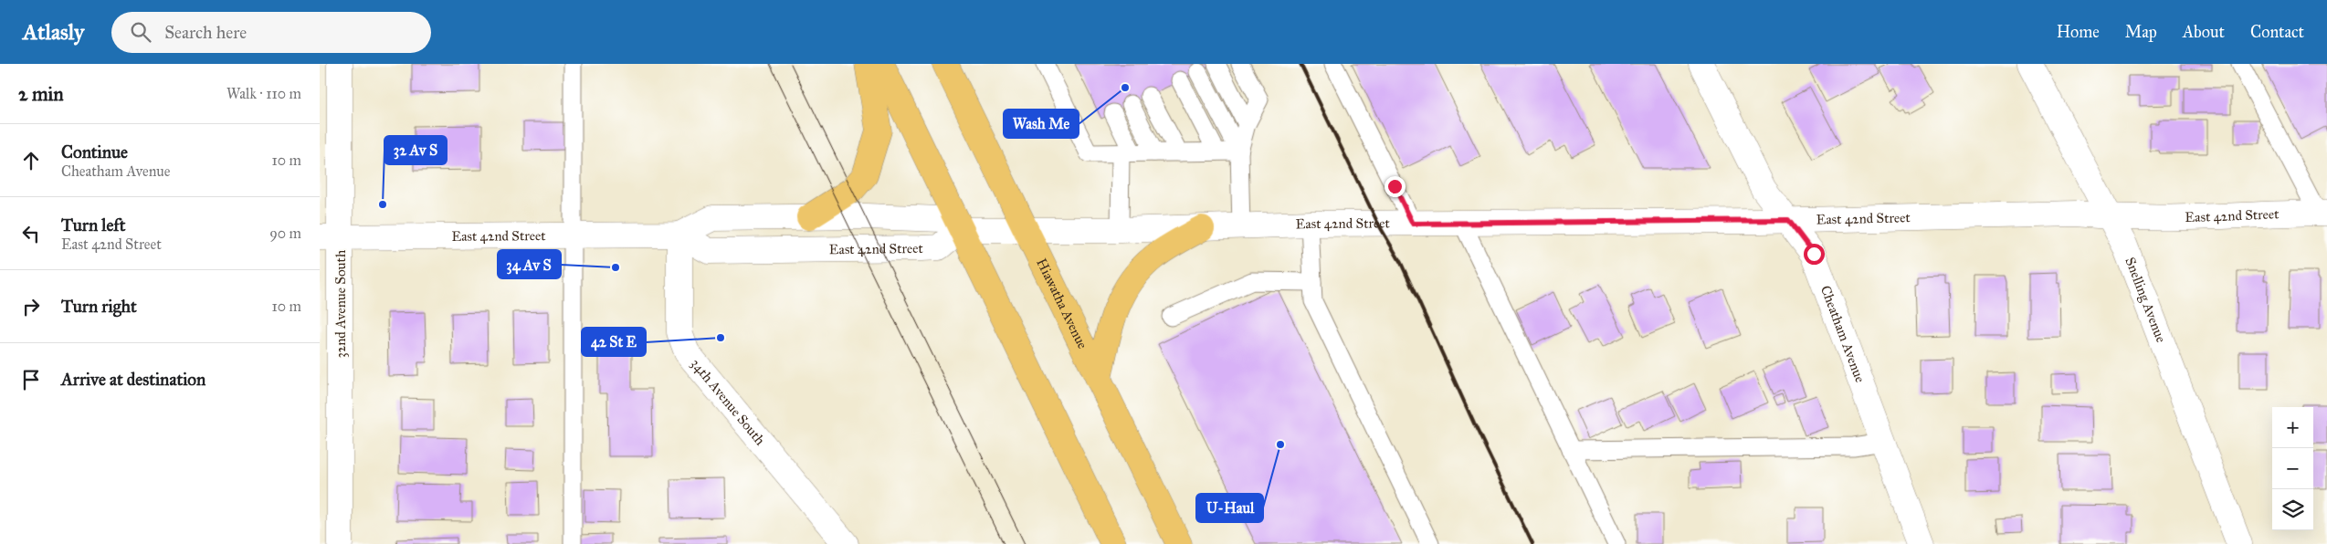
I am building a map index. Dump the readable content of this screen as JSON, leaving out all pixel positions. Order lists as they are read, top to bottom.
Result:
{
  "streets": {
    "highway": ["Hiawatha Avenue"],
    "street": [
      "East 42nd Street",
      "Snelling Avenue",
      "32nd Avenue South",
      "Cheatham Avenue",
      "34th Avenue South"
    ]
  },
  "crossings": [
    ["East 42nd Street", "Snelling Avenue"],
    ["East 42nd Street", "32nd Avenue South"],
    ["East 42nd Street", "Hiawatha Avenue"],
    ["East 42nd Street", "Cheatham Avenue"],
    ["East 42nd Street", "34th Avenue South"]
  ],
  "places": [
    "Wash Me",
    "32 Av S",
    "34 Av S",
    "42 St E",
    "U-Haul"
  ],
  "page": {
    "header": "Atlasly",
    "search": "Search here",
    "nav": [
      "Home",
      "Map",
      "About",
      "Contact"
    ],
    "heading": ["2 min", "Walk · 110 m"],
    "list": [
      ["Continue", "Cheatham Avenue", "10 m"],
      ["Turn left", "East 42nd Street", "90 m"],
      ["Turn right", "10 m"],
      "Arrive at destination"
    ],
    "map_buttons": ["+", "−"]
  }
}
